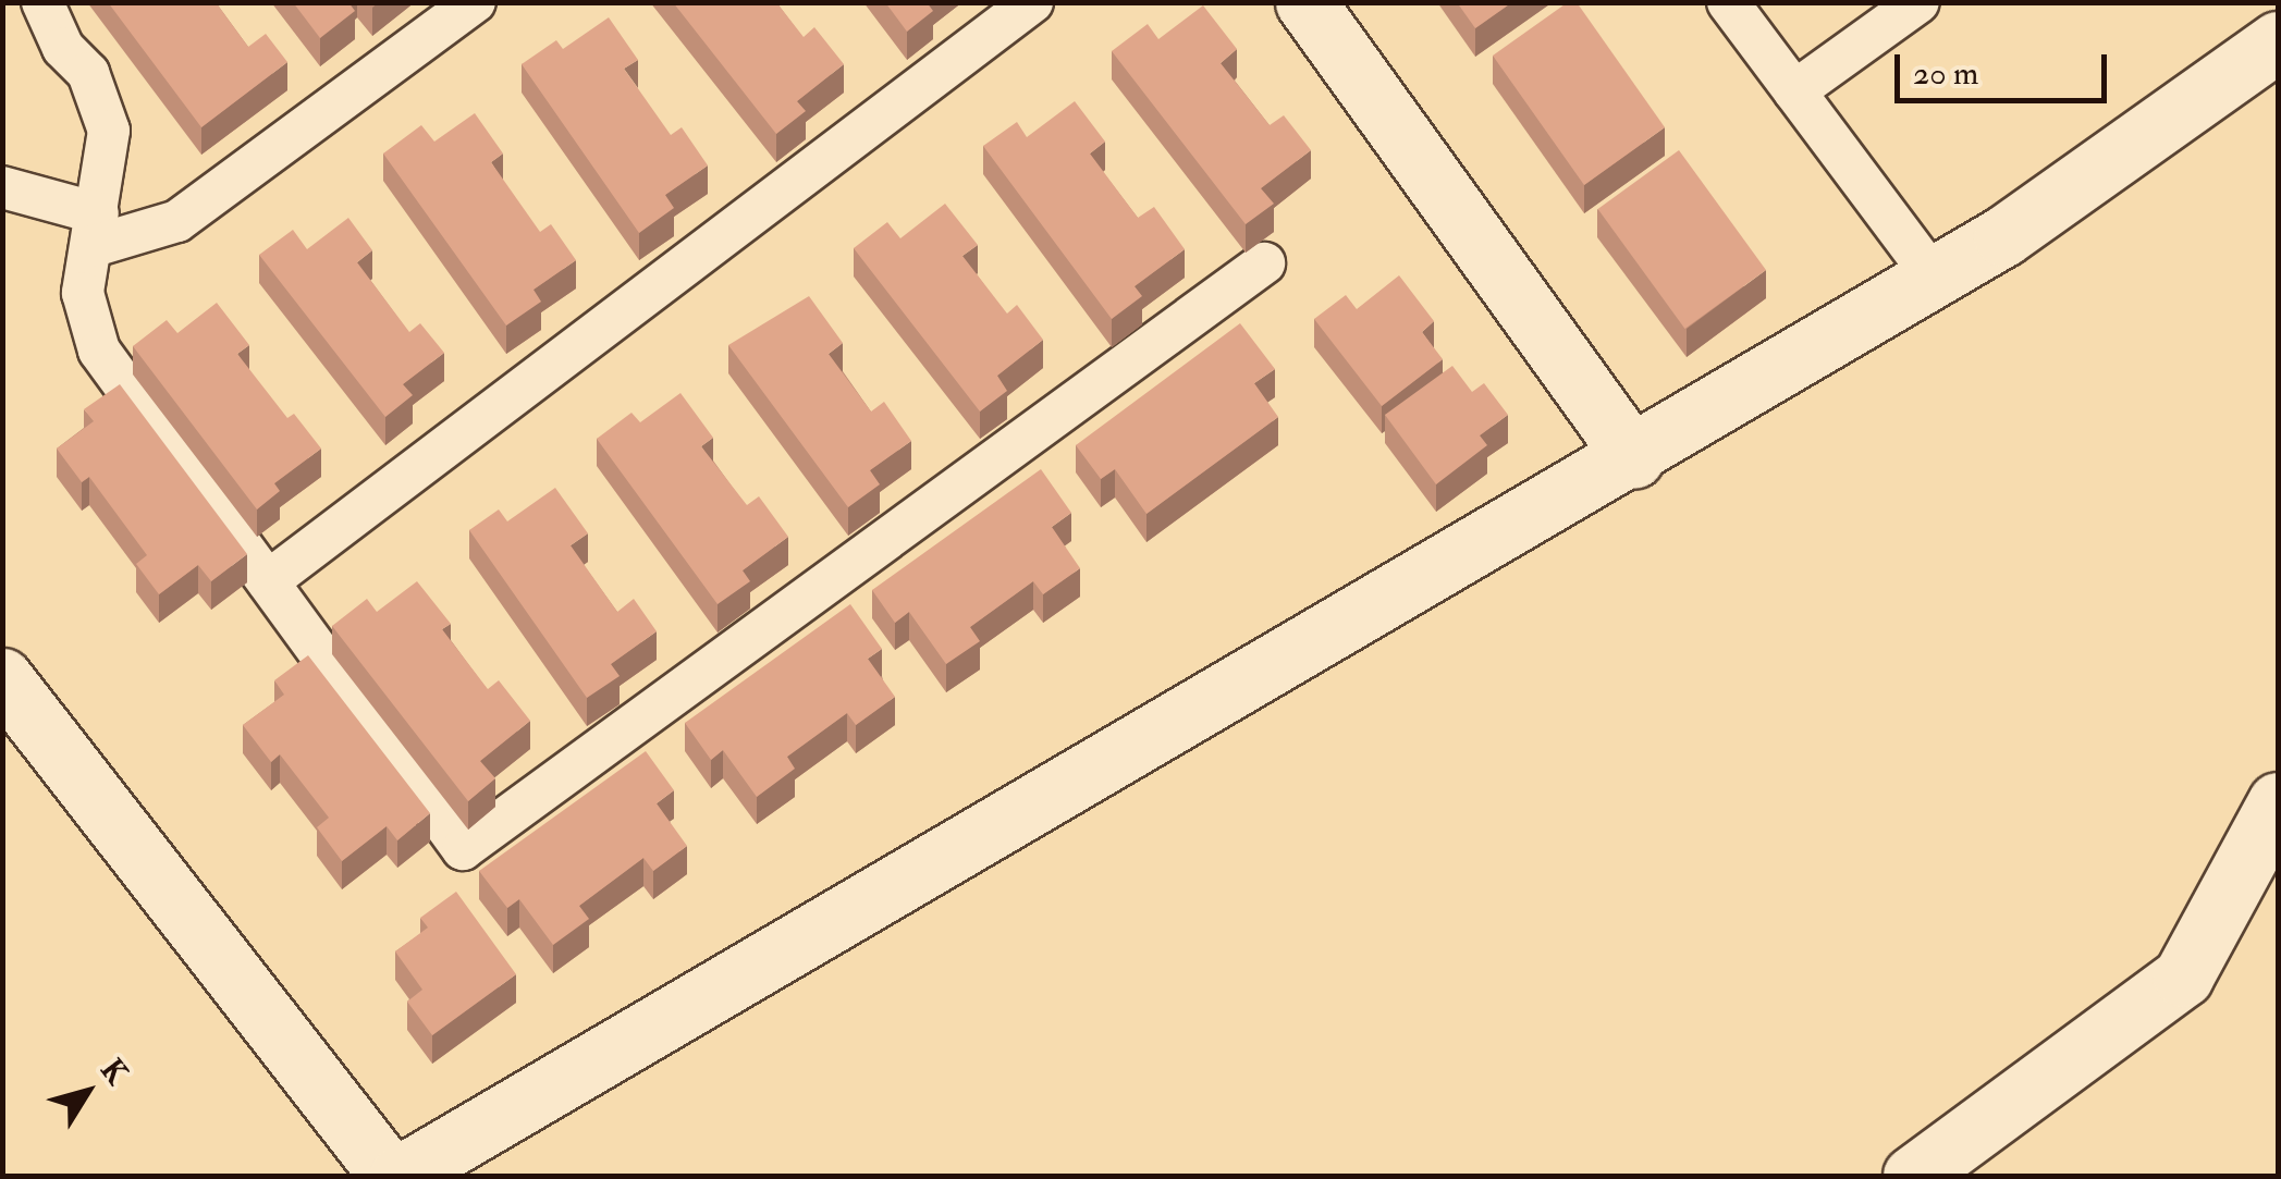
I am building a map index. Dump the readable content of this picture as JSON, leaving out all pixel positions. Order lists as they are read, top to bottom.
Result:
{
  "scale_bar": "20 m",
  "north": "top right"
}
